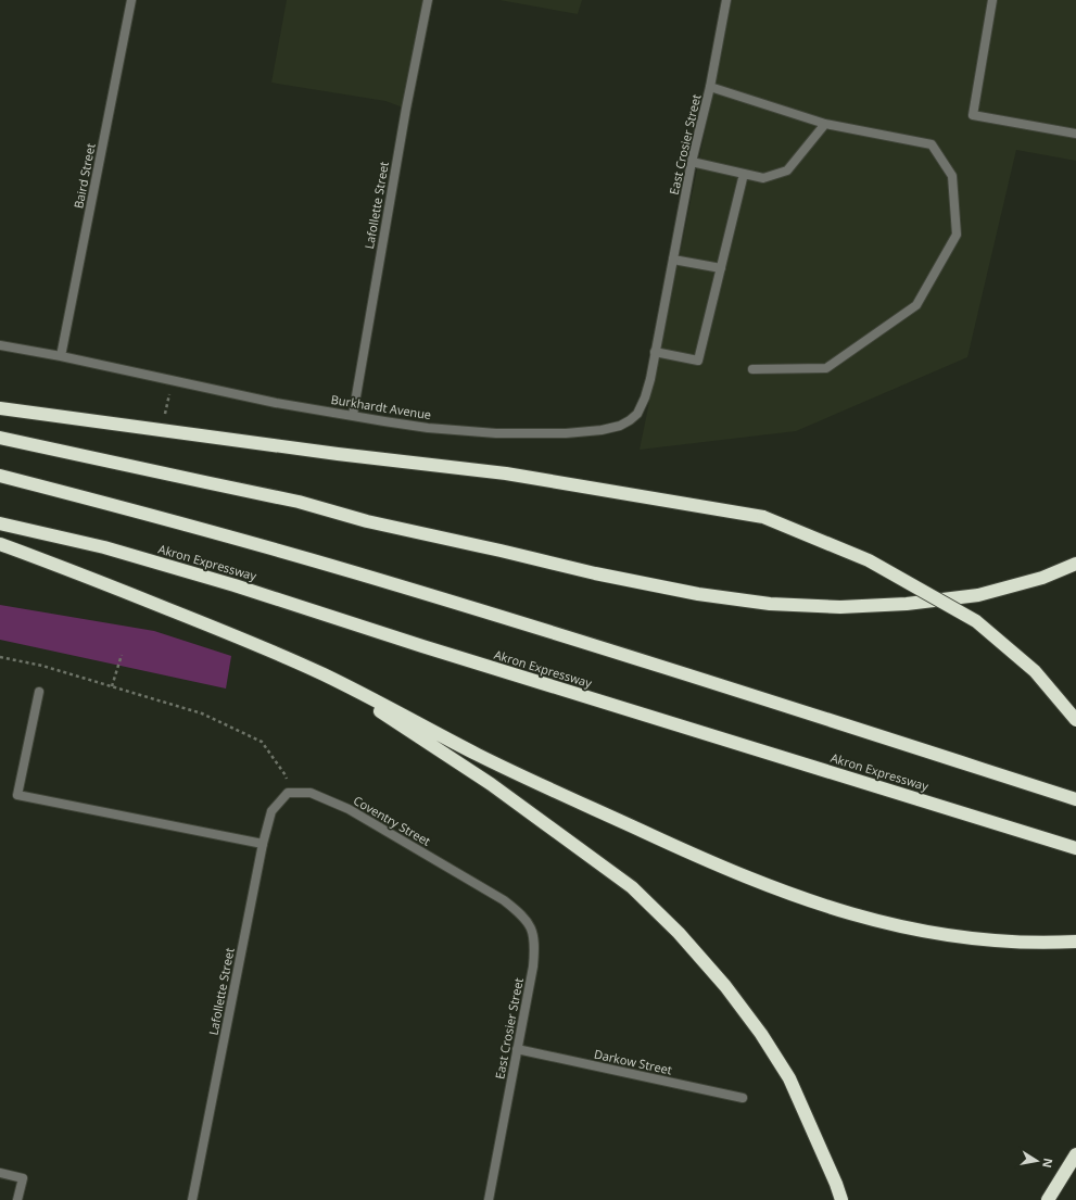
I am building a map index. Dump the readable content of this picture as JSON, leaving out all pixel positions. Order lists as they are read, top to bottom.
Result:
{
  "streets": {
    "highway": ["Akron Expressway"],
    "street": [
      "East Crosier Street",
      "Baird Street",
      "Lafollette Street",
      "Burkhardt Avenue",
      "Coventry Street",
      "Darkow Street"
    ]
  },
  "crossings": [
    ["East Crosier Street", "Burkhardt Avenue"],
    ["East Crosier Street", "Coventry Street"],
    ["East Crosier Street", "Darkow Street"],
    ["Baird Street", "Burkhardt Avenue"],
    ["Lafollette Street", "Burkhardt Avenue"],
    ["Lafollette Street", "Coventry Street"]
  ],
  "north": "right"
}
